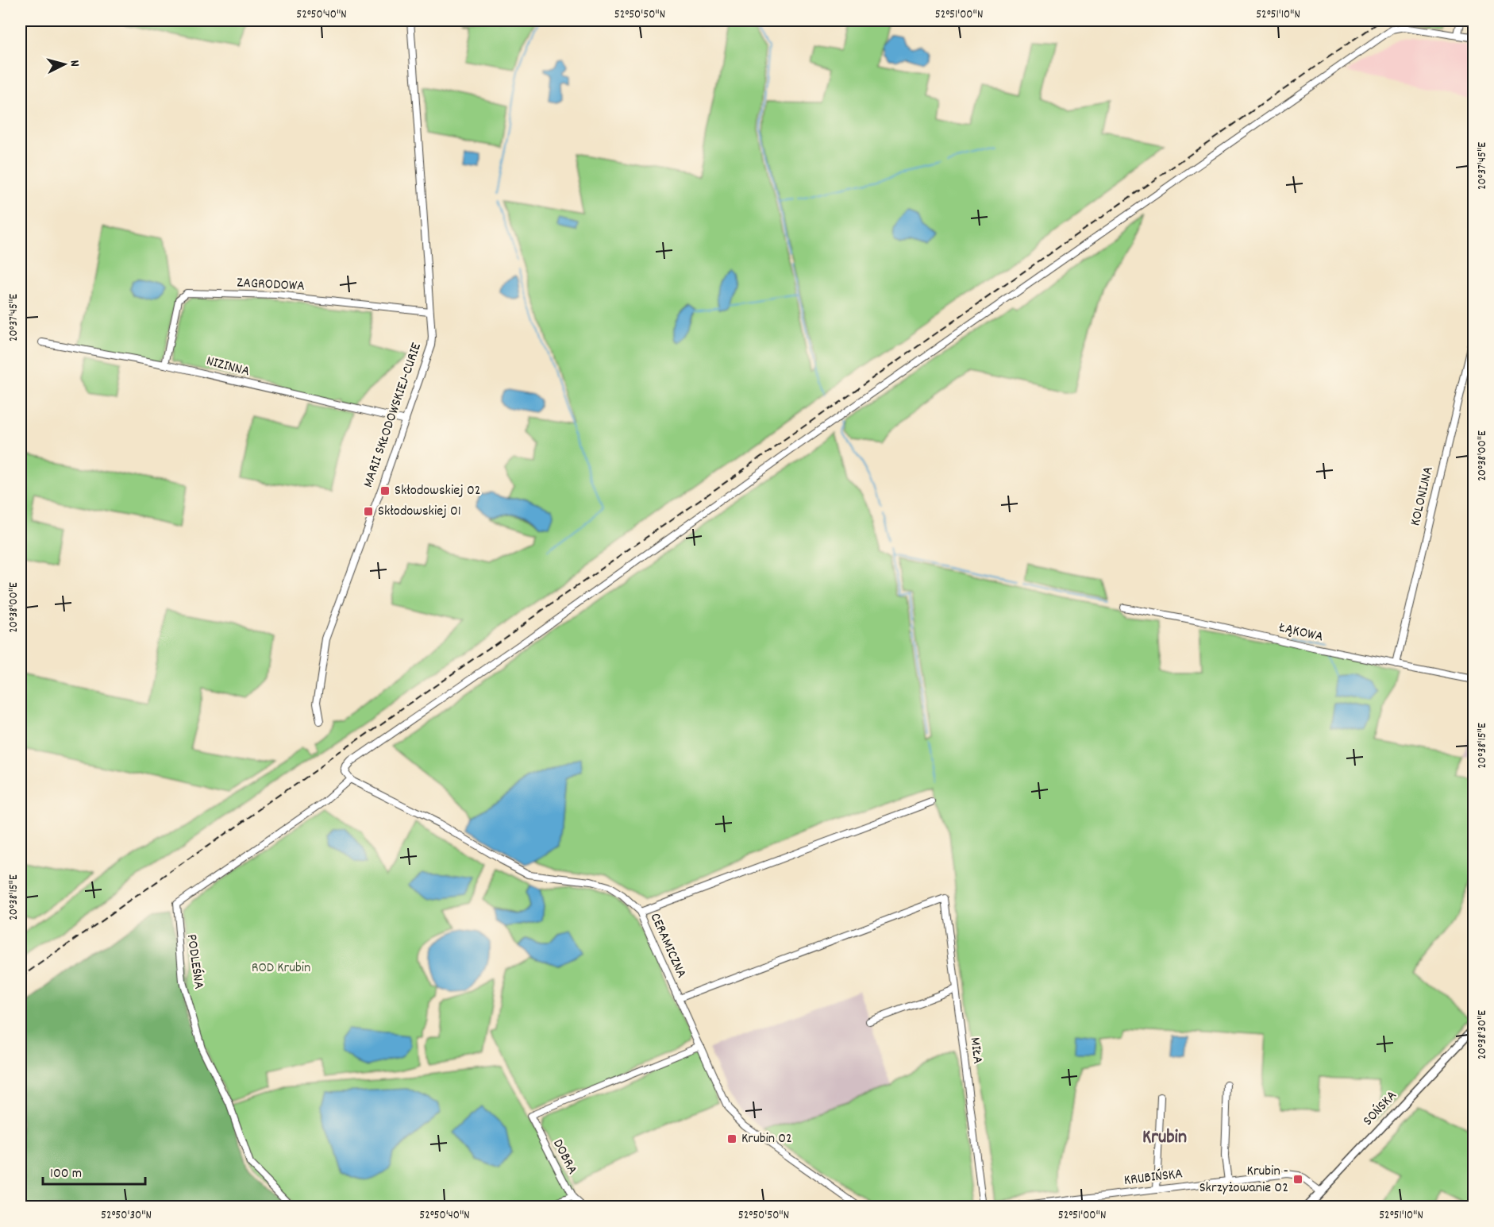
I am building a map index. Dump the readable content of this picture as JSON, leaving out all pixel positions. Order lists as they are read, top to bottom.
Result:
{
  "streets": {
    "street": [
      "ZAGRODOWA",
      "NIZINNA",
      "MARII SKŁODOWSKIEJ-CURIE",
      "KOLONIJNA",
      "ŁĄKOWA",
      "CERAMICZNA",
      "PODLEŚNA",
      "MIŁA",
      "SOŃSKA",
      "DOBRA",
      "KRUBIŃSKA"
    ]
  },
  "crossings": [
    ["ZAGRODOWA", "NIZINNA"],
    ["ZAGRODOWA", "MARII SKŁODOWSKIEJ-CURIE"],
    ["NIZINNA", "MARII SKŁODOWSKIEJ-CURIE"],
    ["KOLONIJNA", "ŁĄKOWA"],
    ["CERAMICZNA", "PODLEŚNA"],
    ["CERAMICZNA", "MIŁA"],
    ["CERAMICZNA", "DOBRA"],
    ["SOŃSKA", "KRUBIŃSKA"]
  ],
  "districts": ["Krubin"],
  "parks": ["ROD Krubin"],
  "places": {
    "transit": [
      "Skłodowskiej 02",
      "Skłodowskiej 01",
      "Krubin 02",
      "Krubin - Skrzyżowanie 02"
    ]
  },
  "scale_bar": "100 m",
  "north": "right",
  "coordinates": [
    "52°50'40\"N",
    "52°50'50\"N",
    "52°51'00\"N",
    "52°51'10\"N",
    "20°37'45\"E",
    "20°38'00\"E",
    "20°38'15\"E",
    "20°38'30\"E",
    "52°50'30\"N"
  ]
}
